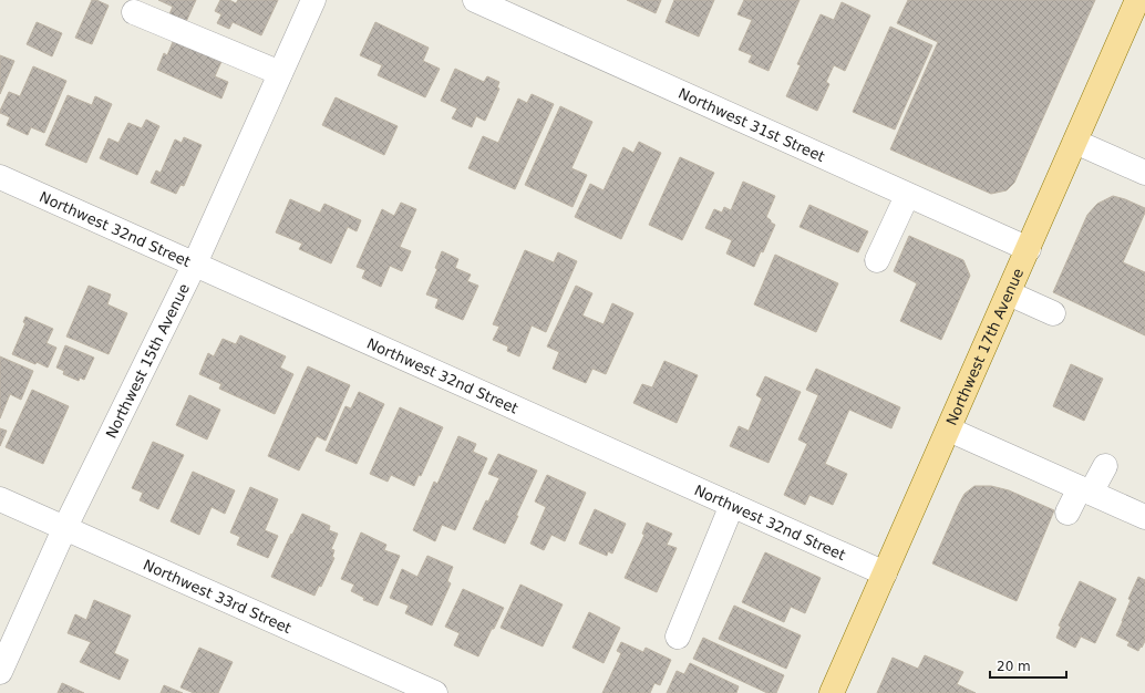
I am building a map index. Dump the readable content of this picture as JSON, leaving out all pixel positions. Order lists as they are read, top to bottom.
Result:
{
  "streets": {
    "main road": ["Northwest 17th Avenue"],
    "street": [
      "Northwest 31st Street",
      "Northwest 32nd Street",
      "Northwest 15th Avenue",
      "Northwest 33rd Street"
    ]
  },
  "crossings": [
    ["Northwest 31st Street", "Northwest 17th Avenue"],
    ["Northwest 32nd Street", "Northwest 17th Avenue"],
    ["Northwest 32nd Street", "Northwest 15th Avenue"],
    ["Northwest 15th Avenue", "Northwest 33rd Street"]
  ],
  "scale_bar": "20 m"
}
